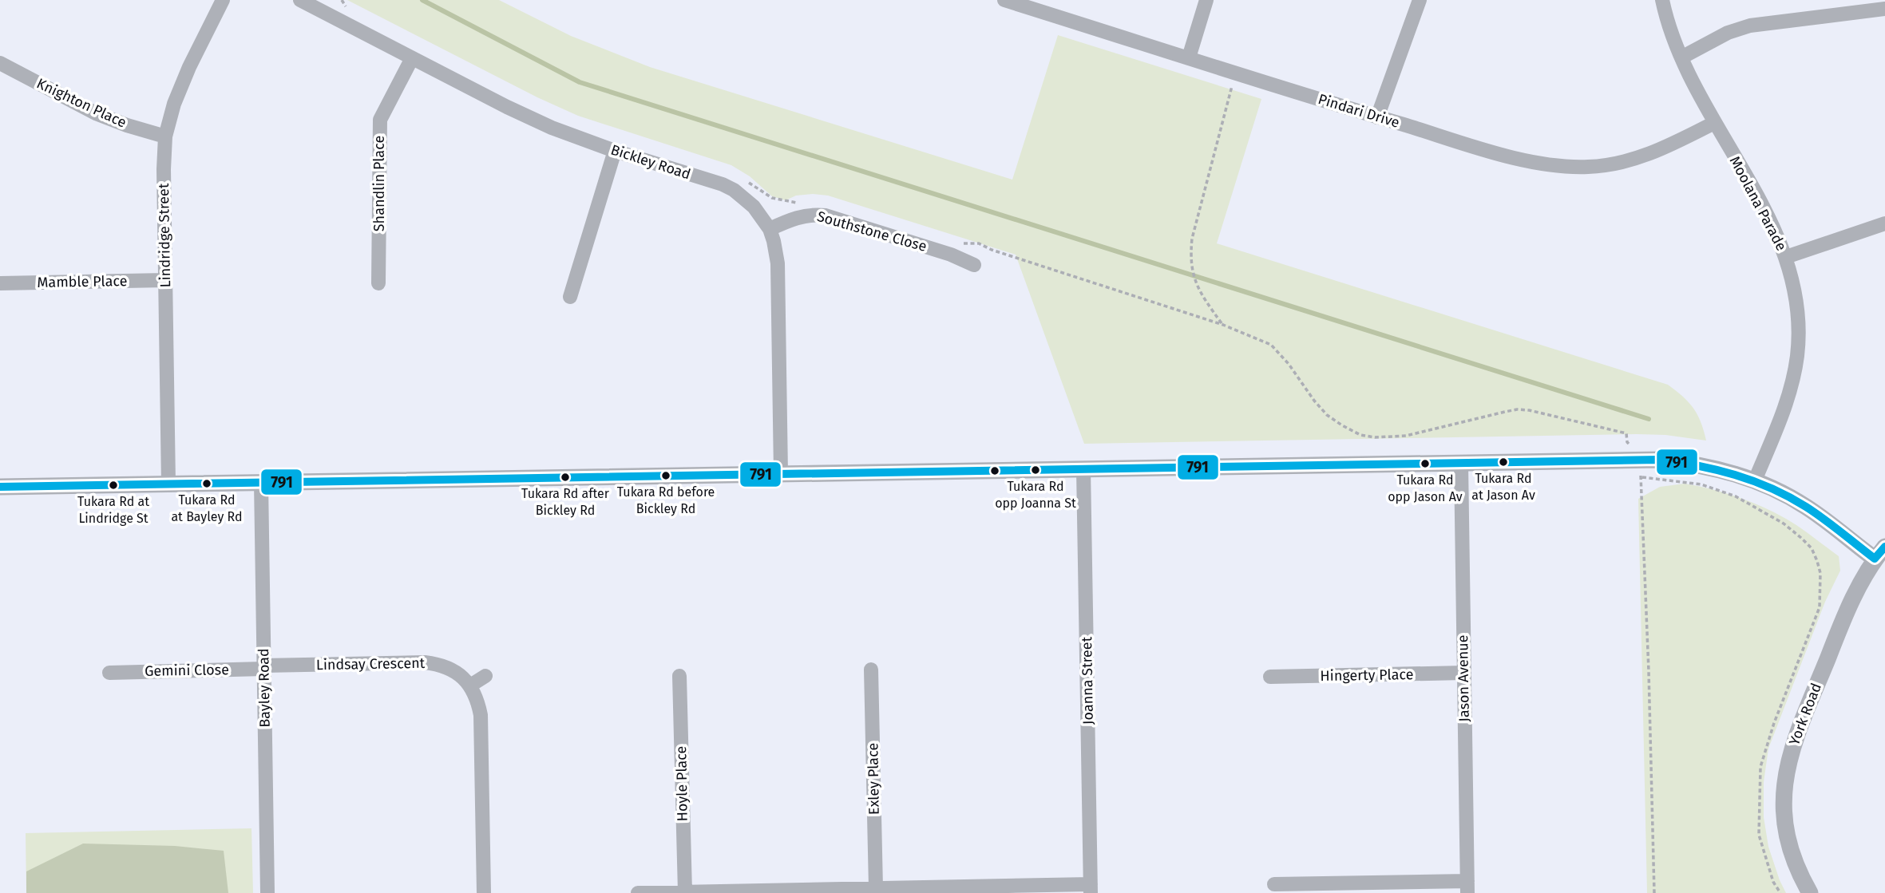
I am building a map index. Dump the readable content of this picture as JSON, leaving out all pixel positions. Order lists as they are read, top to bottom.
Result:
{
  "streets": {
    "street": [
      "Knighton Place",
      "Pindari Drive",
      "Bickley Road",
      "Shandlin Place",
      "Moolana Parade",
      "Southstone Close",
      "Lindridge Street",
      "Mamble Place",
      "Lindsay Crescent",
      "Gemini Close",
      "Hingerty Place",
      "Jason Avenue",
      "Joanna Street",
      "Bayley Road",
      "York Road",
      "Exley Place",
      "Hoyle Place"
    ]
  },
  "crossings": [
    ["Knighton Place", "Lindridge Street"],
    ["Pindari Drive", "Moolana Parade"],
    ["Bickley Road", "Shandlin Place"],
    ["Bickley Road", "Southstone Close"],
    ["Lindridge Street", "Mamble Place"],
    ["Lindsay Crescent", "Gemini Close"],
    ["Lindsay Crescent", "Bayley Road"],
    ["Gemini Close", "Bayley Road"],
    ["Hingerty Place", "Jason Avenue"]
  ],
  "places": [
    "Tukara Rd at Jason Av",
    "Tukara Rd opp Jason Av",
    "Tukara Rd opp Joanna St",
    "Tukara Rd before Bickley Rd",
    "Tukara Rd after Bickley Rd",
    "Tukara Rd at Bayley Rd",
    "Tukara Rd at Lindridge St"
  ],
  "lines": ["transit line 791"]
}
